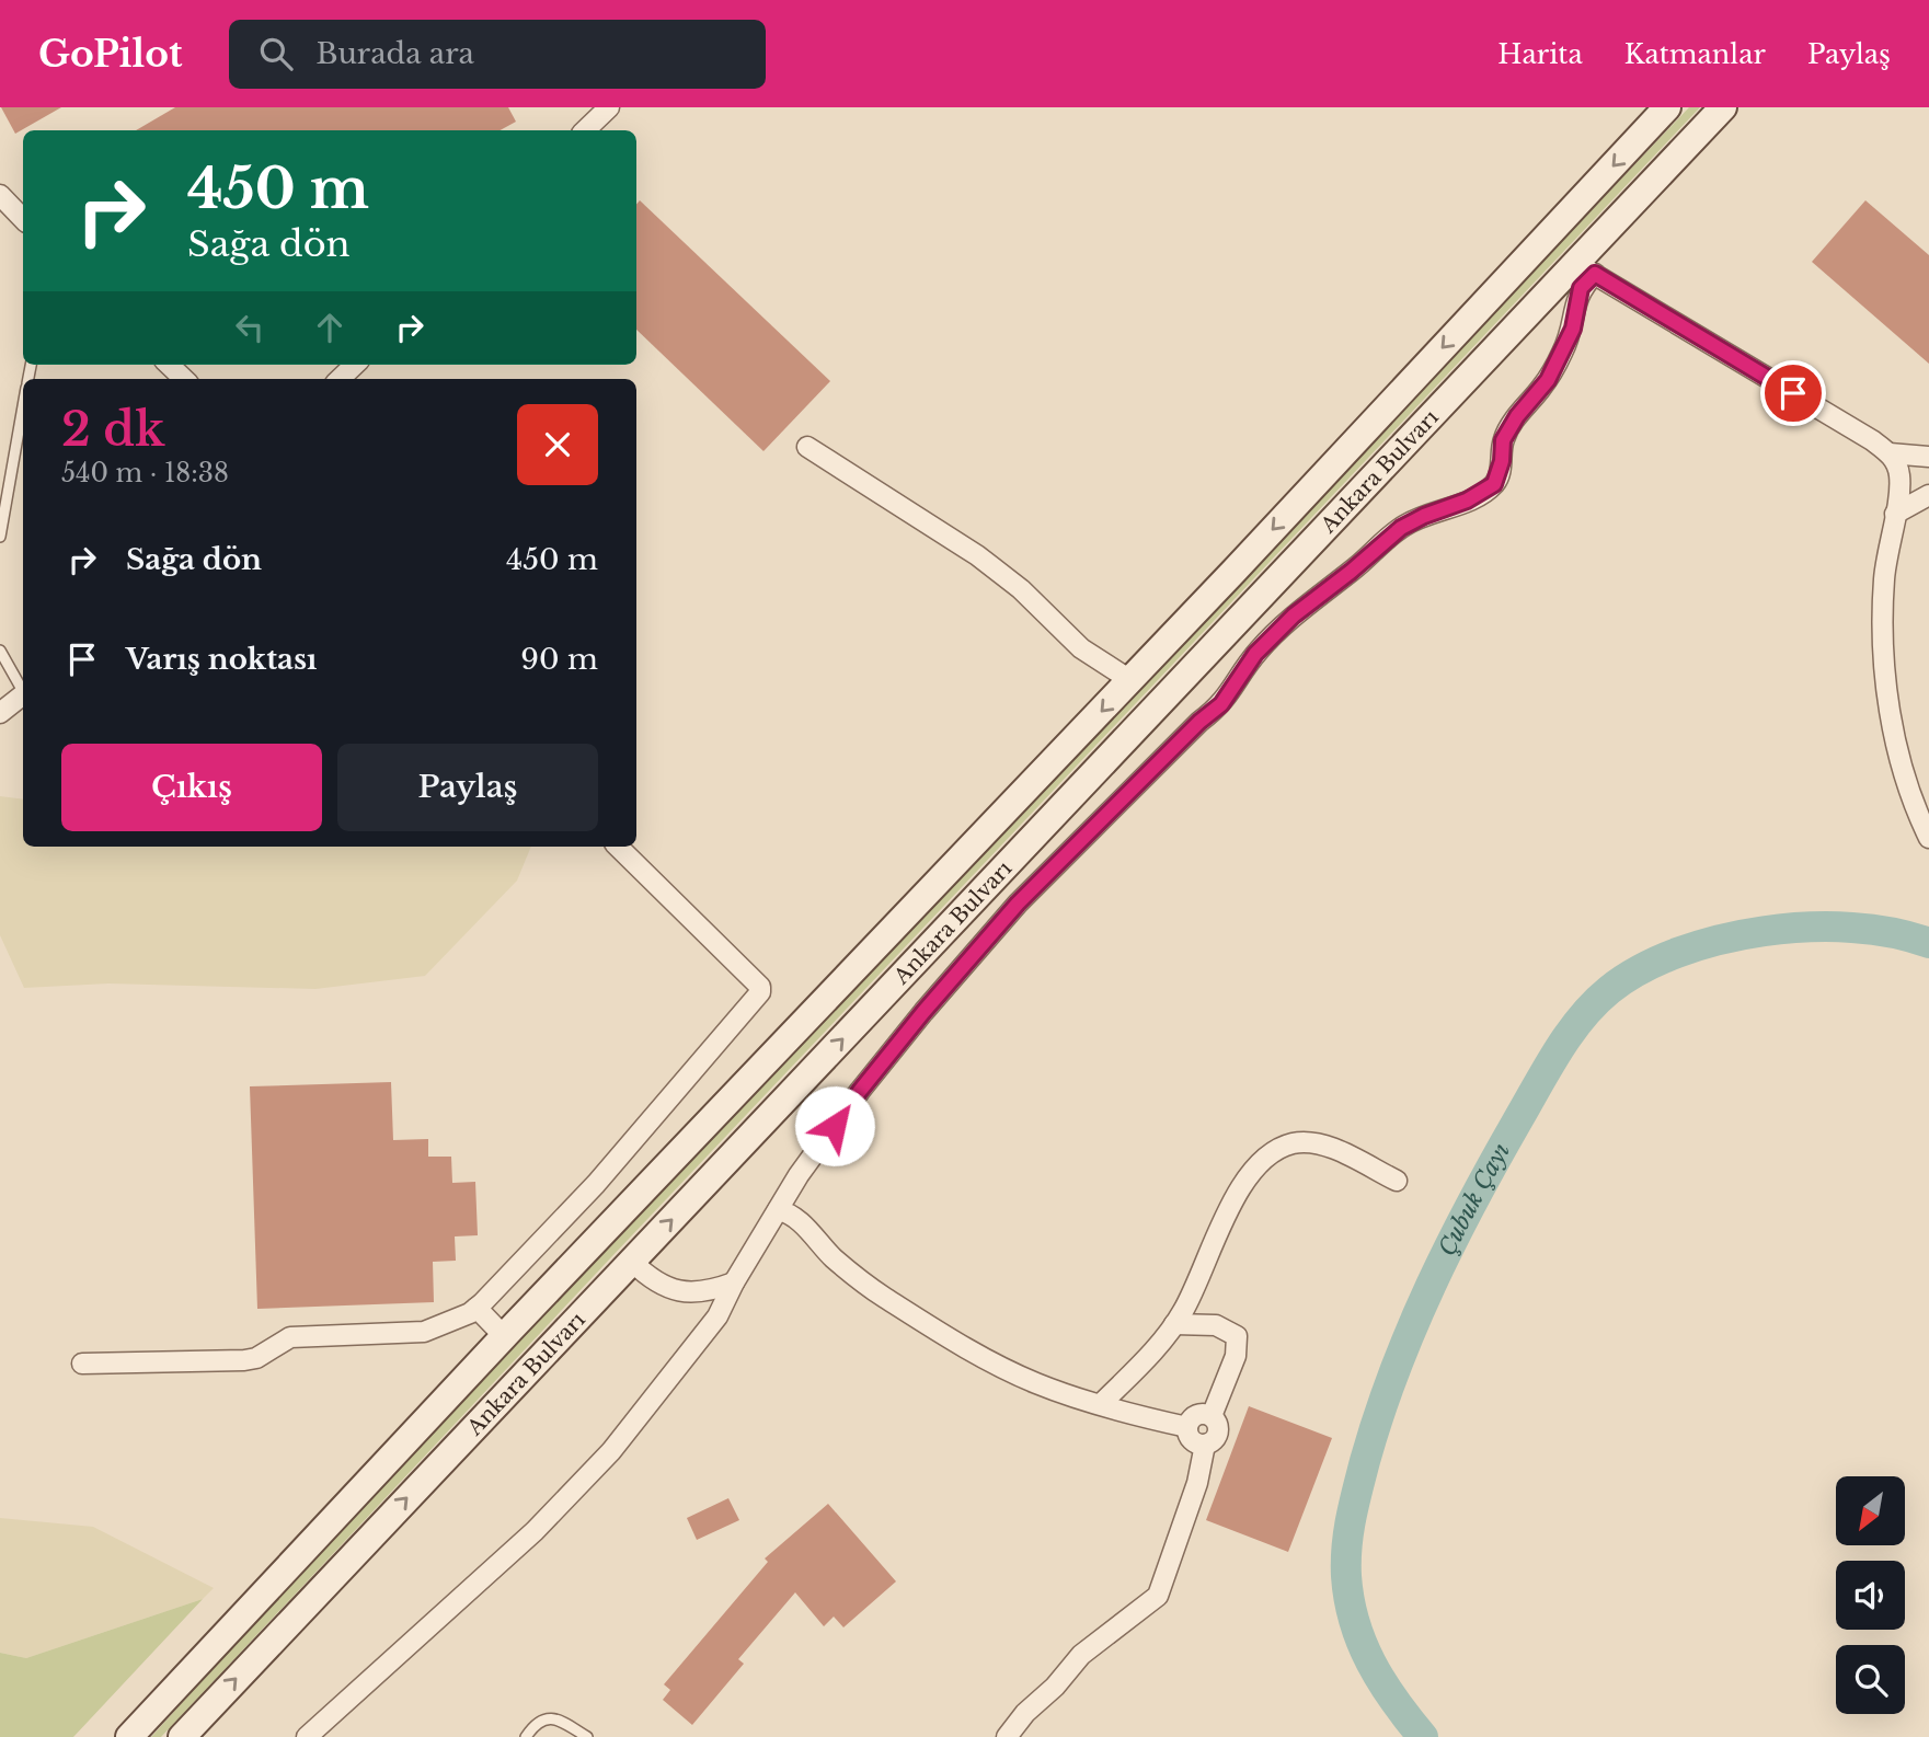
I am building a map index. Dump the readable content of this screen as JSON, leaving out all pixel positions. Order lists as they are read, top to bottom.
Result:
{
  "streets": {
    "main road": ["Ankara Bulvarı"]
  },
  "water": ["Çubuk Çayı"],
  "north": "bottom left",
  "page": {
    "header": "GoPilot",
    "search": "Burada ara",
    "nav": ["Harita", "Katmanlar", "Paylaş"],
    "turn": ["450 m", "Sağa dön"],
    "heading": ["2 dk", "540 m · 18:38"],
    "list": [
      {
        "name": "Sağa dön",
        "value": "450 m"
      },
      {
        "name": "Varış noktası",
        "value": "90 m"
      }
    ],
    "buttons": ["Çıkış", "Paylaş"]
  }
}
